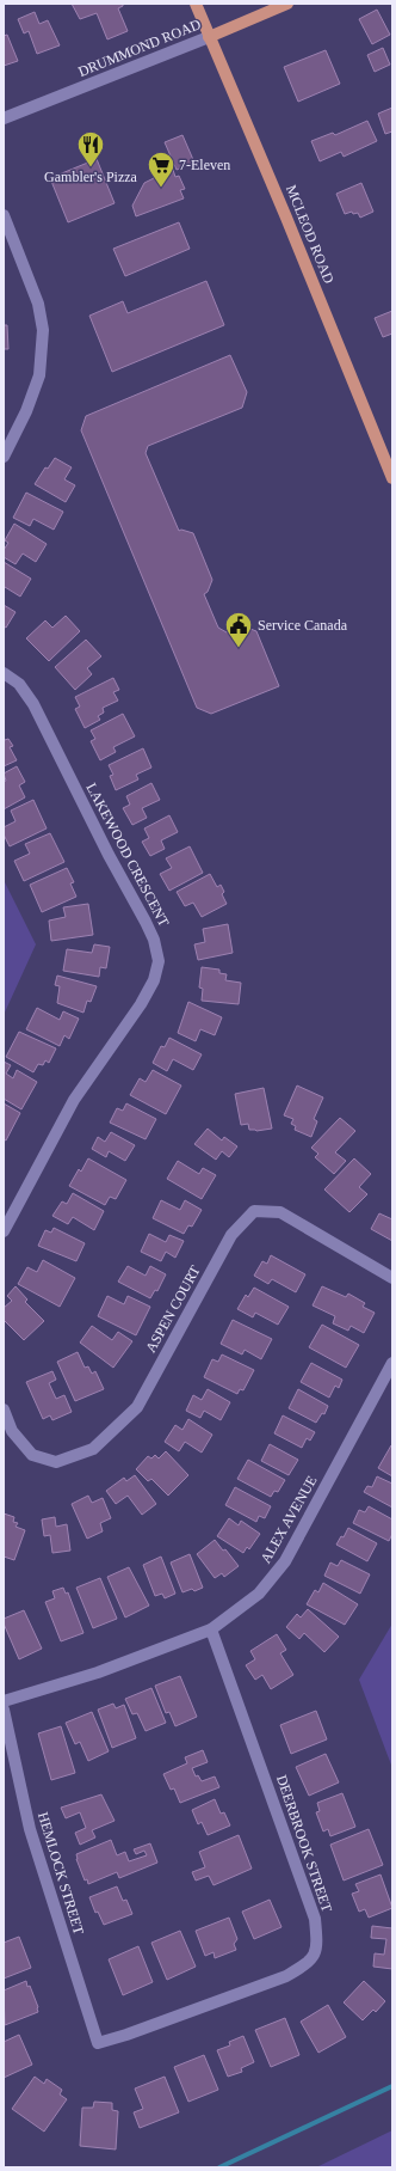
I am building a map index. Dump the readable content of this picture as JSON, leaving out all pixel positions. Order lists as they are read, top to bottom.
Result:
{
  "streets": {
    "main road": ["DRUMMOND ROAD", "MCLEOD ROAD"],
    "street": [
      "LAKEWOOD CRESCENT",
      "ASPEN COURT",
      "ALEX AVENUE",
      "DEERBROOK STREET",
      "HEMLOCK STREET"
    ]
  },
  "crossings": [
    ["DRUMMOND ROAD", "MCLEOD ROAD"],
    ["ALEX AVENUE", "DEERBROOK STREET"],
    ["DEERBROOK STREET", "HEMLOCK STREET"]
  ],
  "places": {
    "restaurant": ["Gambler's Pizza"],
    "supermarket": ["7-Eleven"],
    "public building": ["Service Canada"]
  }
}
